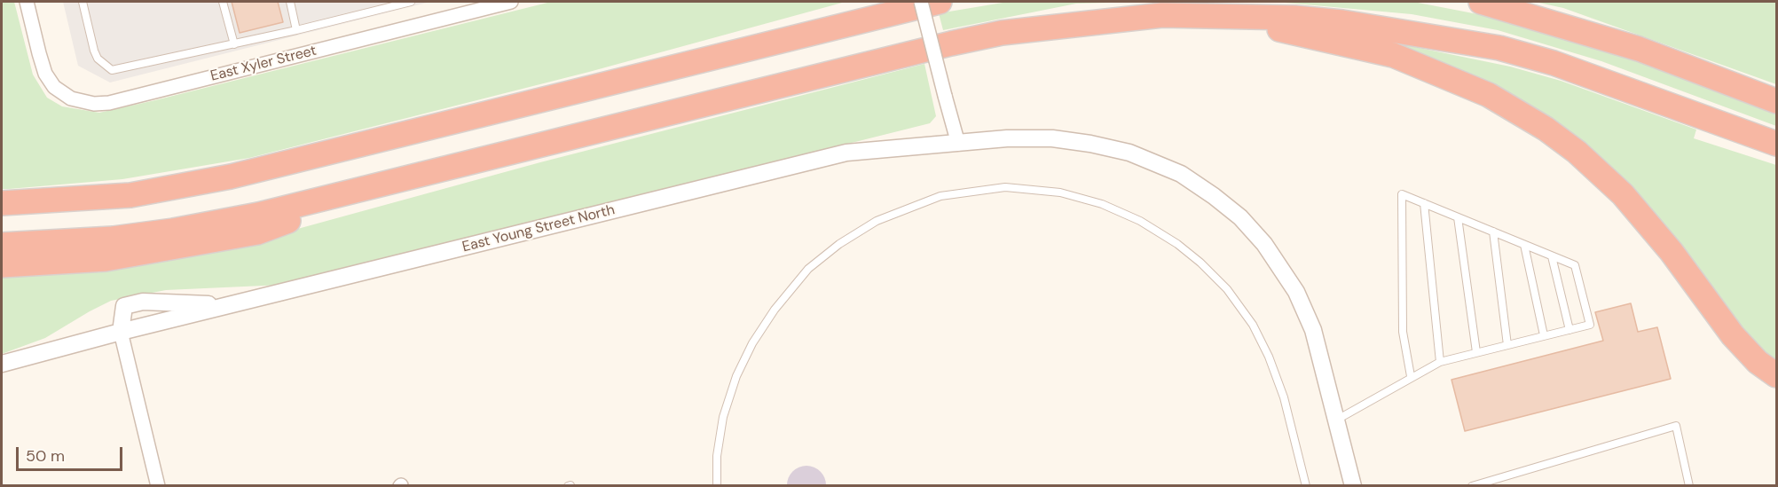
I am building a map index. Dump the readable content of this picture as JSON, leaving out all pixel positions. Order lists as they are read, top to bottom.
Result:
{
  "streets": {
    "street": ["East Xyler Street", "East Young Street North"]
  },
  "scale_bar": "50 m"
}
